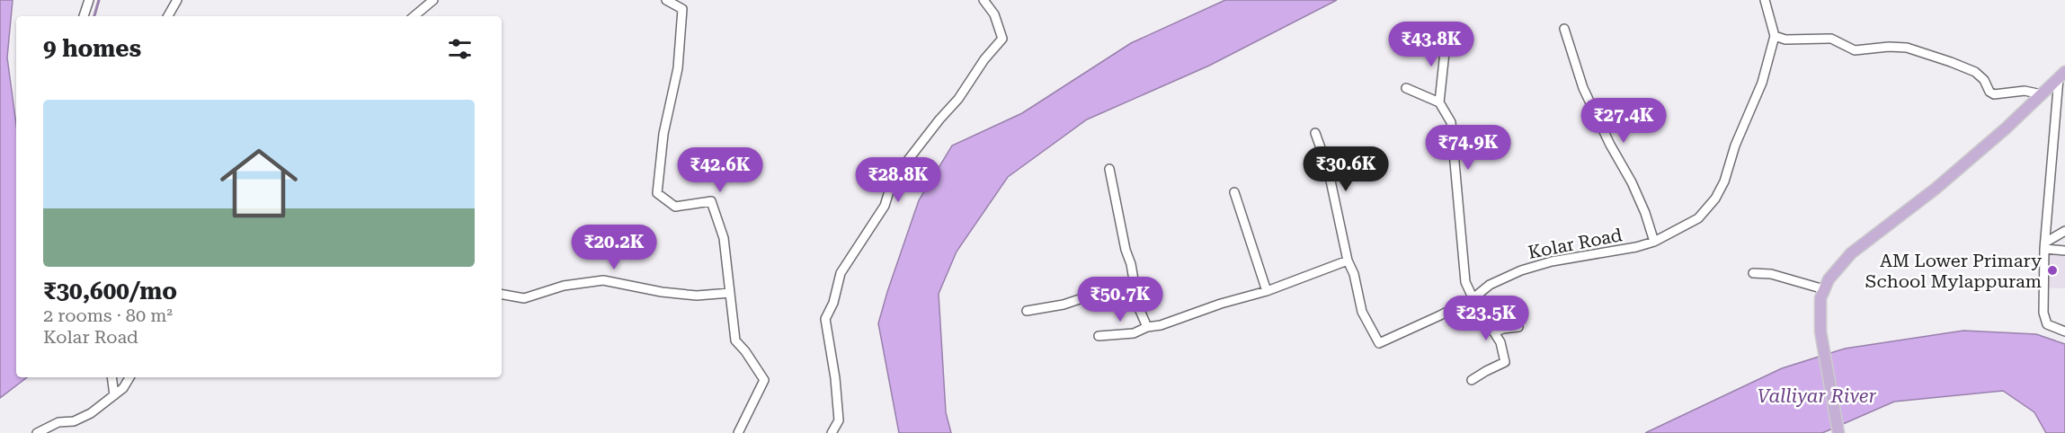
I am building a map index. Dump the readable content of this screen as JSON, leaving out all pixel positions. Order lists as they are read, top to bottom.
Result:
{
  "streets": {
    "street": ["Kolar Road"]
  },
  "water": ["Valliyar River"],
  "places": ["AM Lower Primary School Mylappuram"],
  "page": {
    "heading": "9 homes",
    "price": [
      "₹43.8K",
      "₹27.4K",
      "₹74.9K",
      "₹30.6K",
      "₹42.6K",
      "₹28.8K",
      "₹20.2K",
      "₹50.7K",
      "₹23.5K"
    ],
    "list": [
      {
        "name": "₹30,600/mo",
        "note": "2 rooms · 80 m² · Kolar Road"
      }
    ]
  }
}
